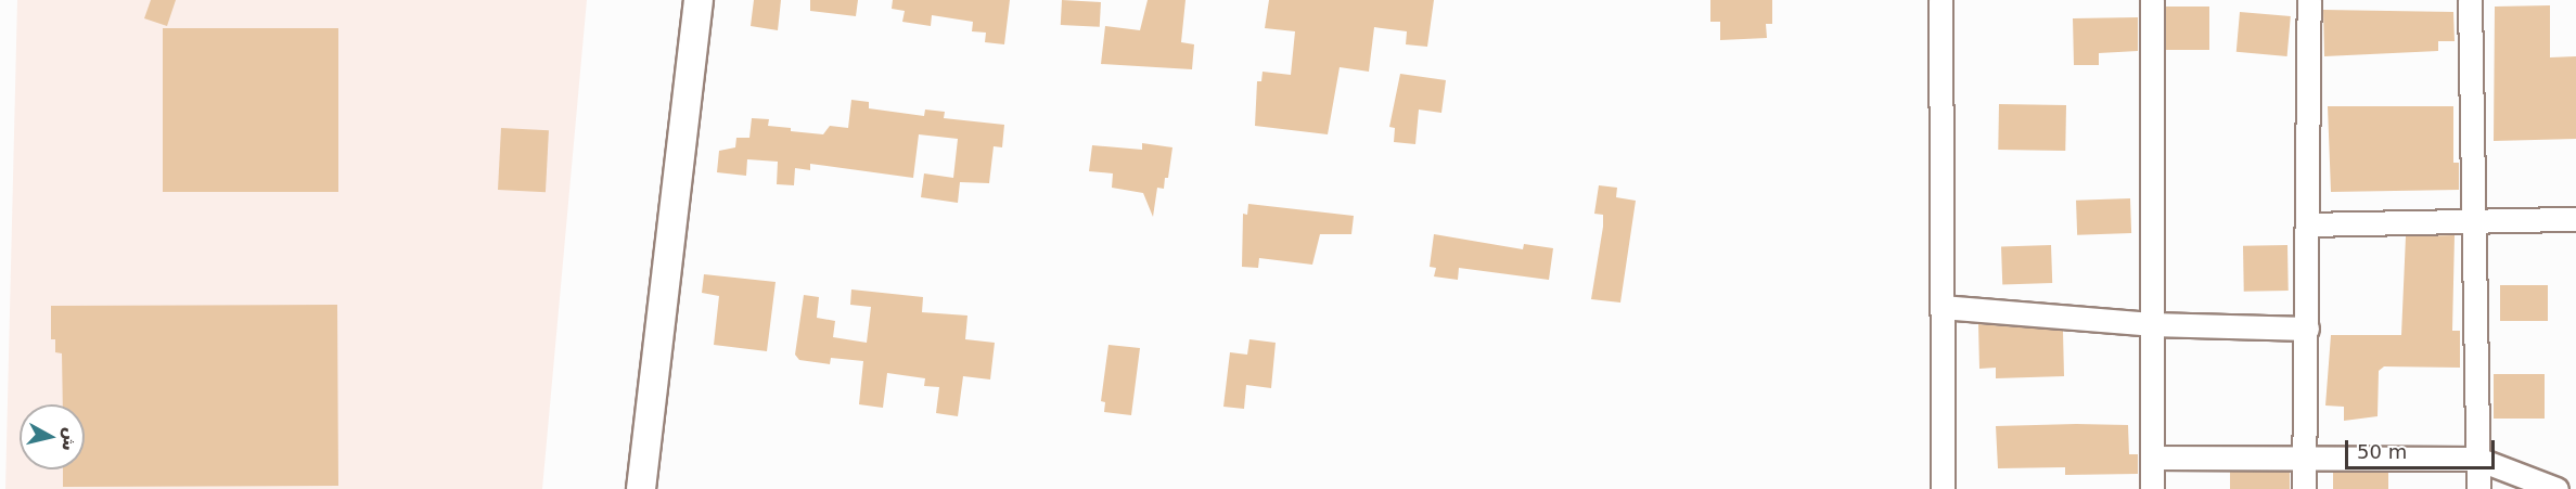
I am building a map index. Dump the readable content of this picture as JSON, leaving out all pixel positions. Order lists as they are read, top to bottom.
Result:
{
  "scale_bar": "50 m",
  "north": "right"
}
